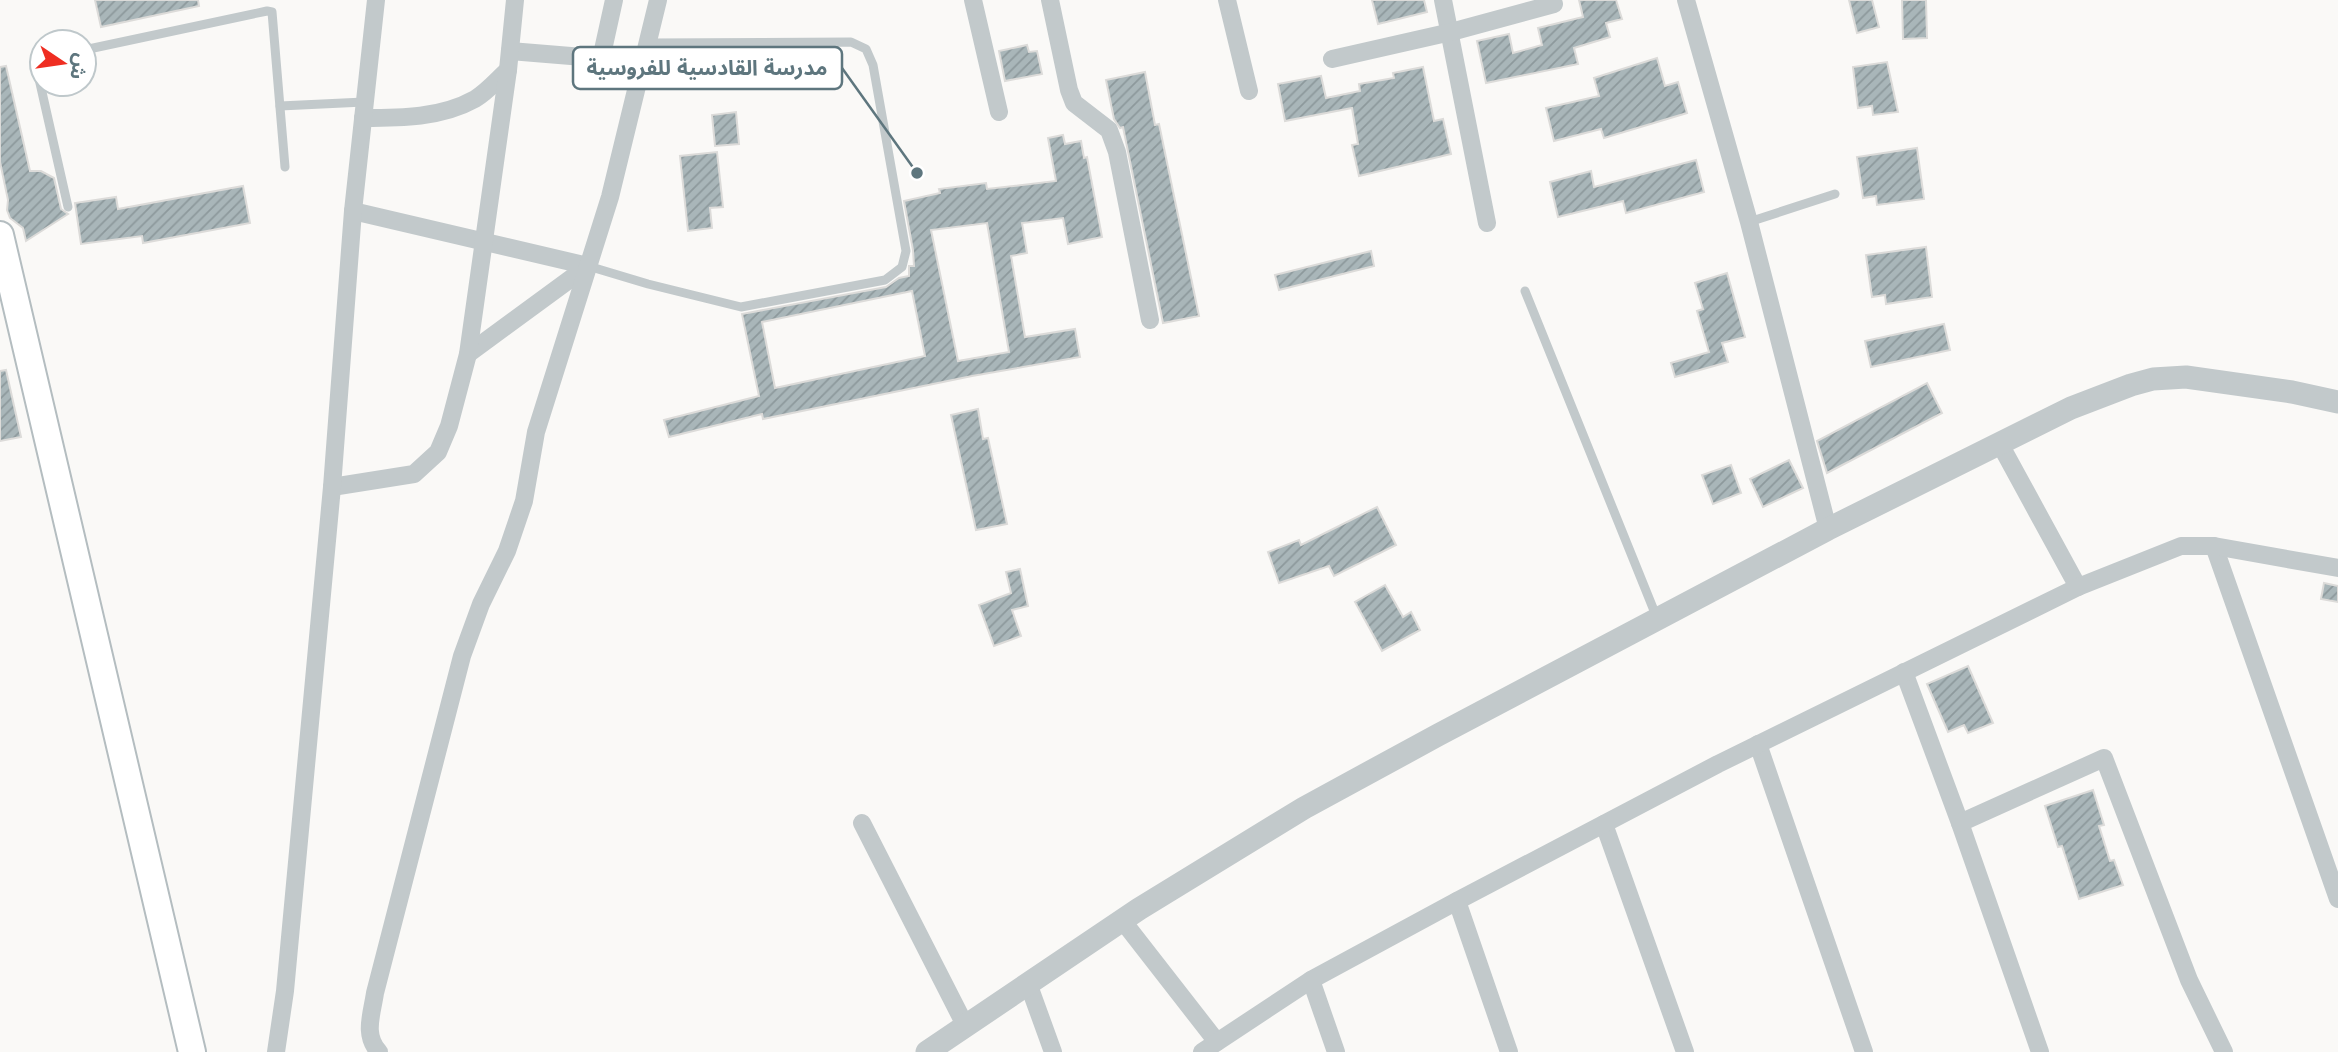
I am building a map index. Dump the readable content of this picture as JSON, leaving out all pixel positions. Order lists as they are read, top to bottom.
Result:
{
  "places": ["مدرسة القادسية للفروسية"],
  "north": "right"
}
